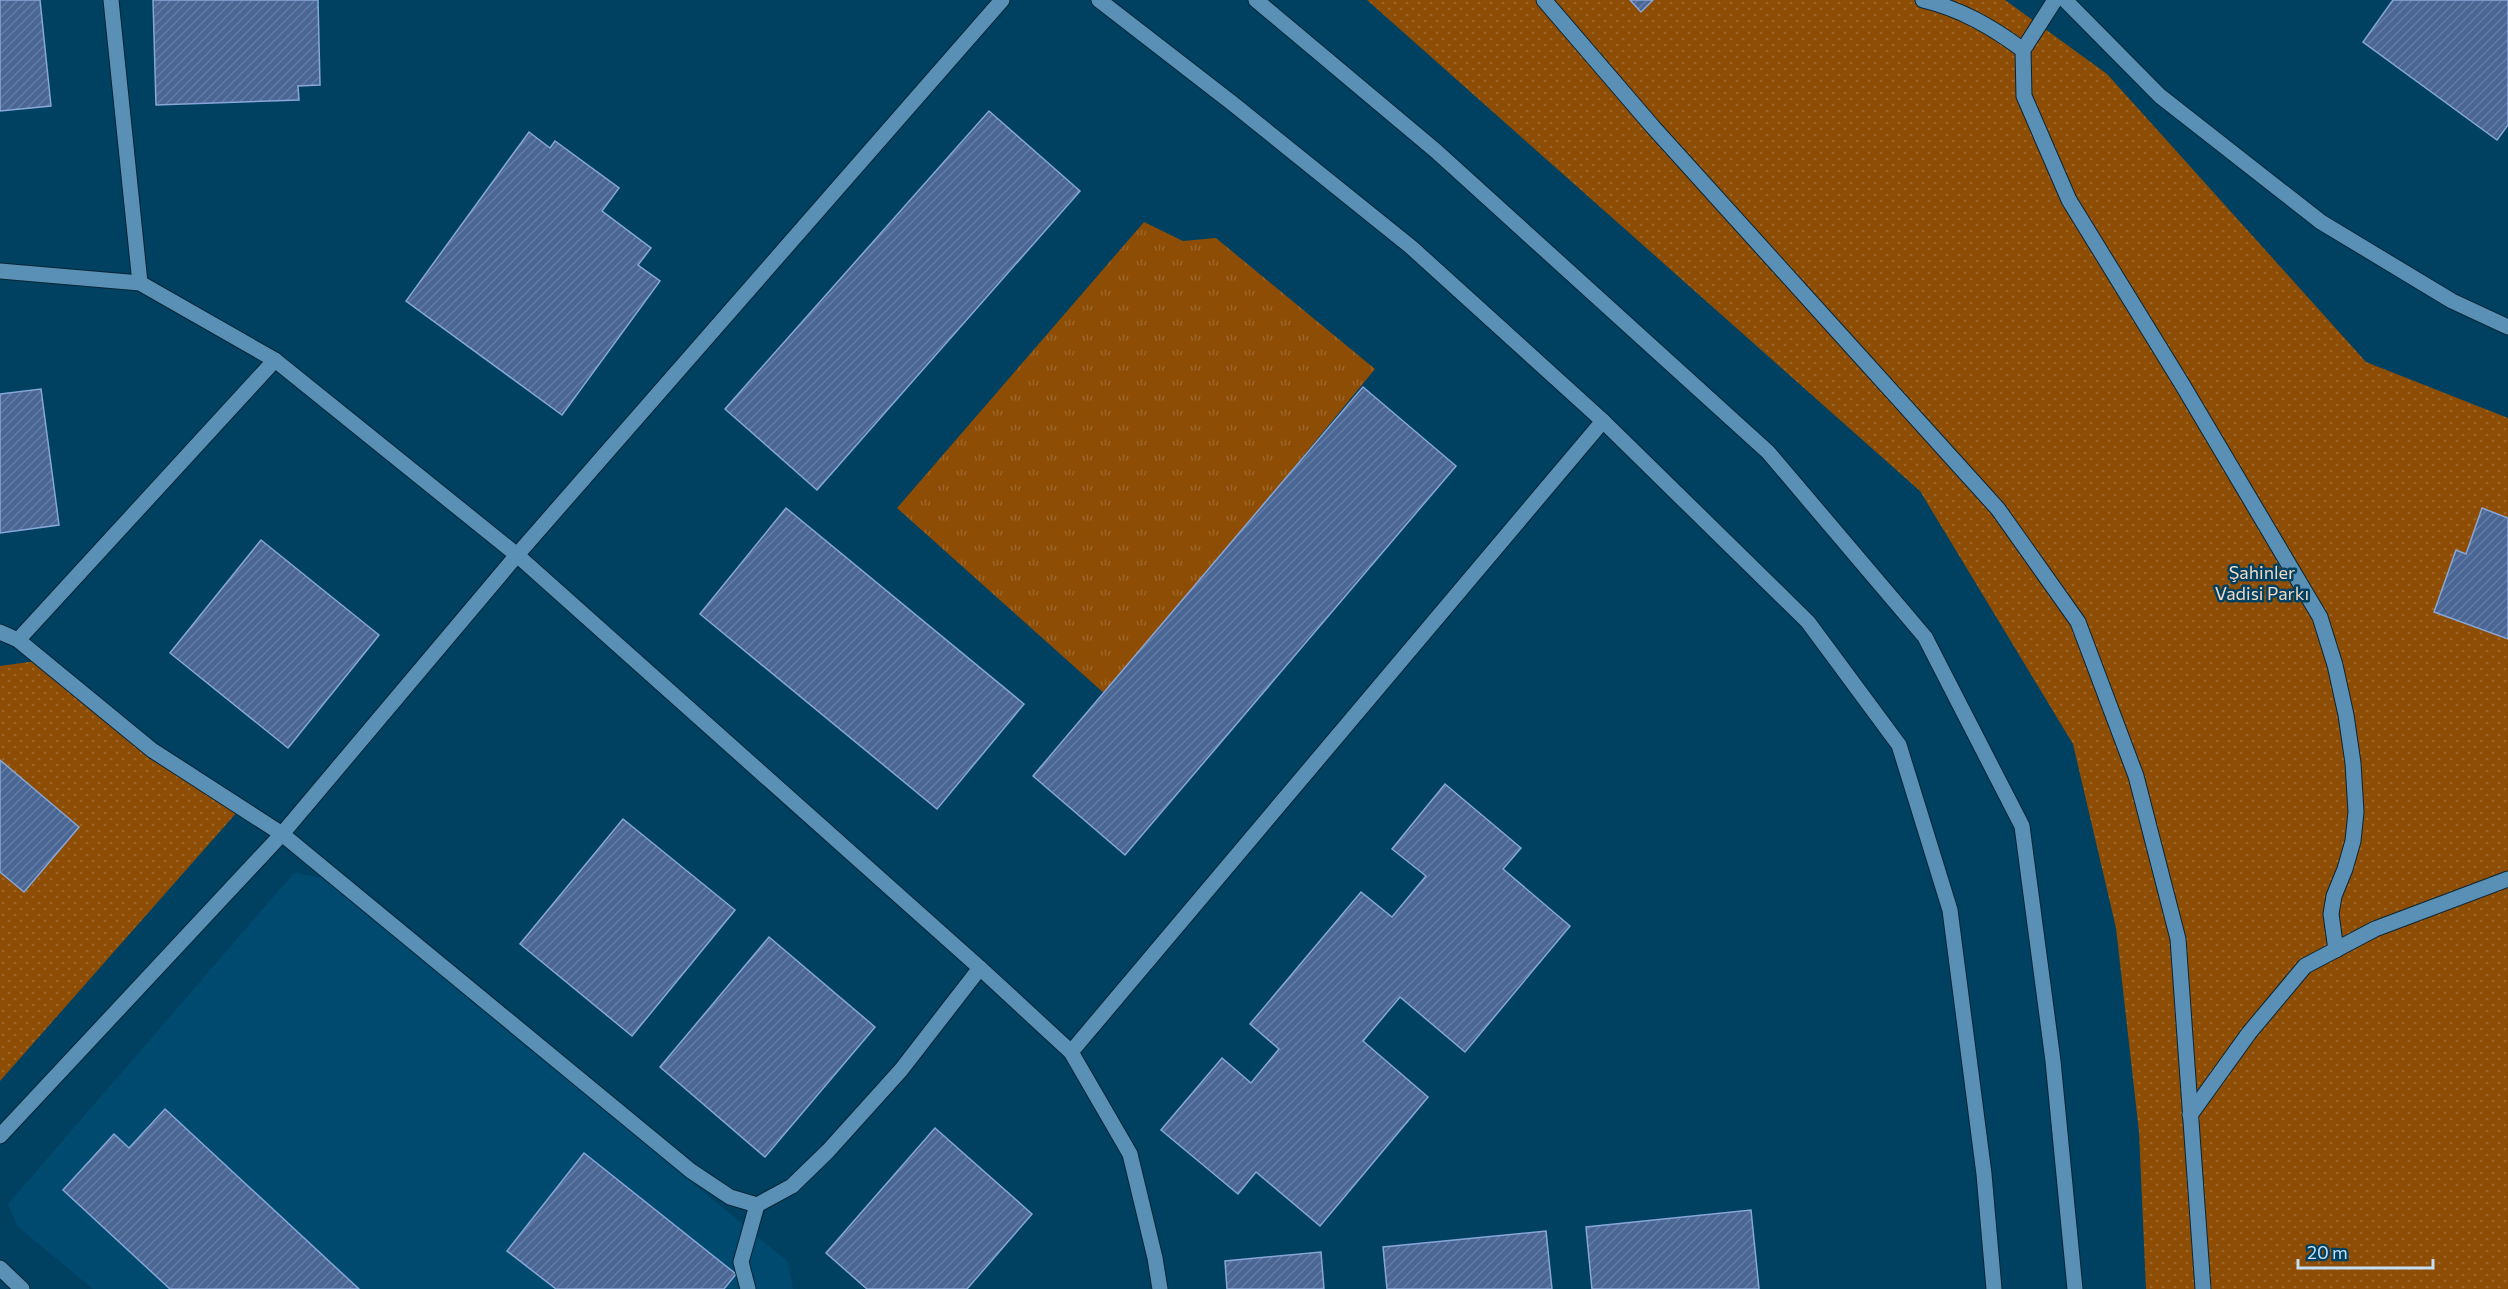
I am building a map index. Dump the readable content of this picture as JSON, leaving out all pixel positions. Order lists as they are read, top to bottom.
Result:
{
  "parks": ["Şahinler Vadisi Parkı"],
  "scale_bar": "20 m"
}
